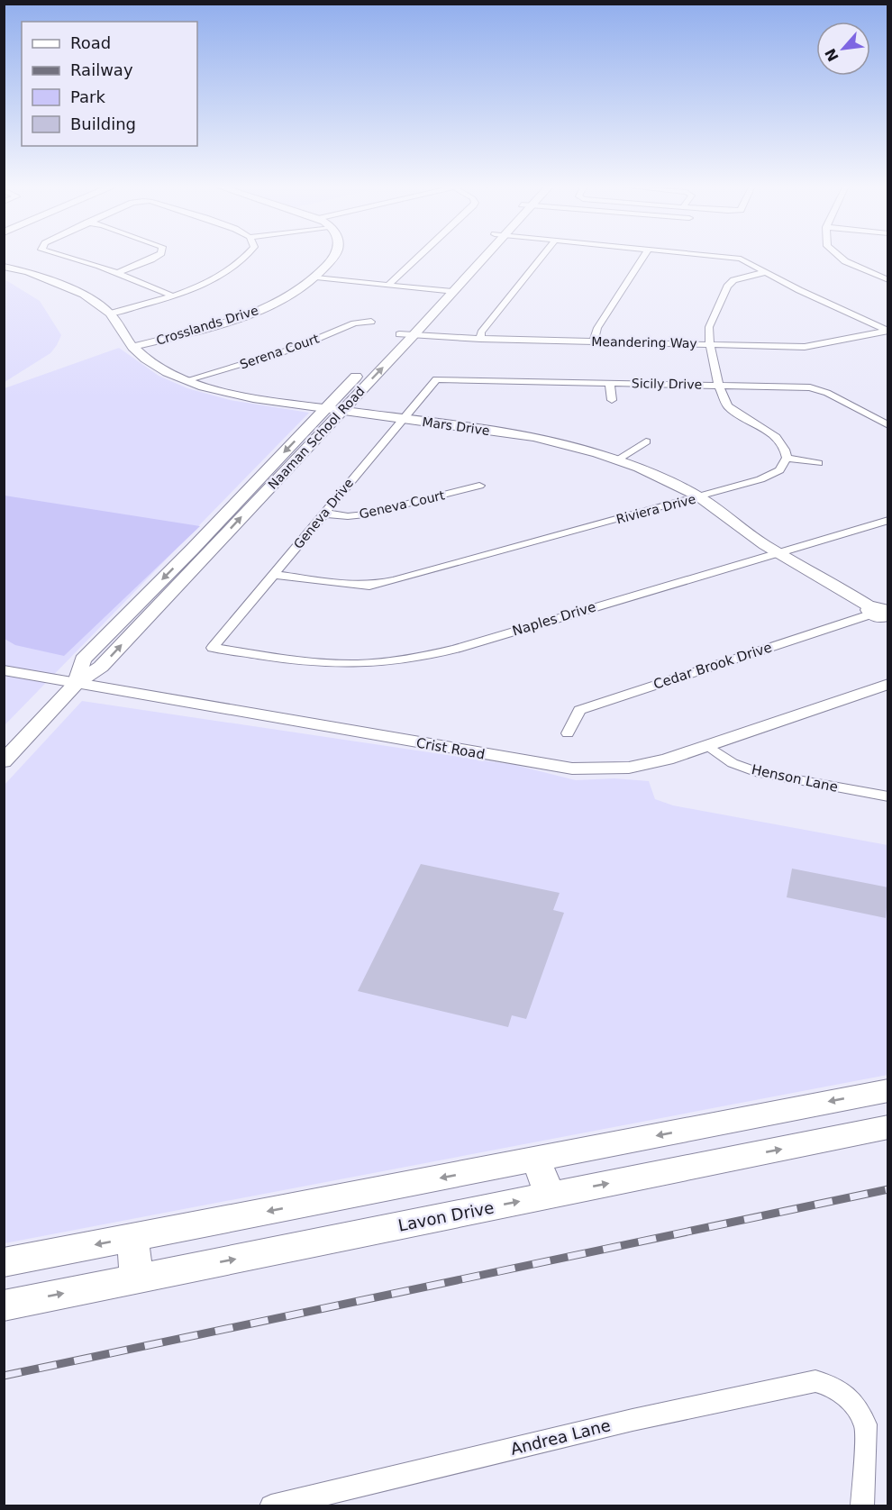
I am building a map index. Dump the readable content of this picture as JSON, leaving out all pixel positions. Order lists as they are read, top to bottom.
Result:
{
  "streets": {
    "main road": ["Naaman School Road", "Lavon Drive"],
    "street": [
      "Crosslands Drive",
      "Meandering Way",
      "Serena Court",
      "Sicily Drive",
      "Mars Drive",
      "Geneva Court",
      "Riviera Drive",
      "Geneva Drive",
      "Naples Drive",
      "Cedar Brook Drive",
      "Crist Road",
      "Henson Lane",
      "Andrea Lane"
    ]
  },
  "crossings": [
    ["Crosslands Drive", "Mars Drive"],
    ["Meandering Way", "Naaman School Road"],
    ["Serena Court", "Mars Drive"],
    ["Sicily Drive", "Geneva Drive"],
    ["Mars Drive", "Naaman School Road"],
    ["Mars Drive", "Riviera Drive"],
    ["Mars Drive", "Geneva Drive"],
    ["Mars Drive", "Naples Drive"],
    ["Mars Drive", "Cedar Brook Drive"],
    ["Naaman School Road", "Crist Road"],
    ["Geneva Court", "Geneva Drive"],
    ["Riviera Drive", "Geneva Drive"],
    ["Geneva Drive", "Naples Drive"],
    ["Crist Road", "Henson Lane"]
  ],
  "legend": [
    "Road",
    "Railway",
    "Park",
    "Building"
  ],
  "north": "bottom left"
}
